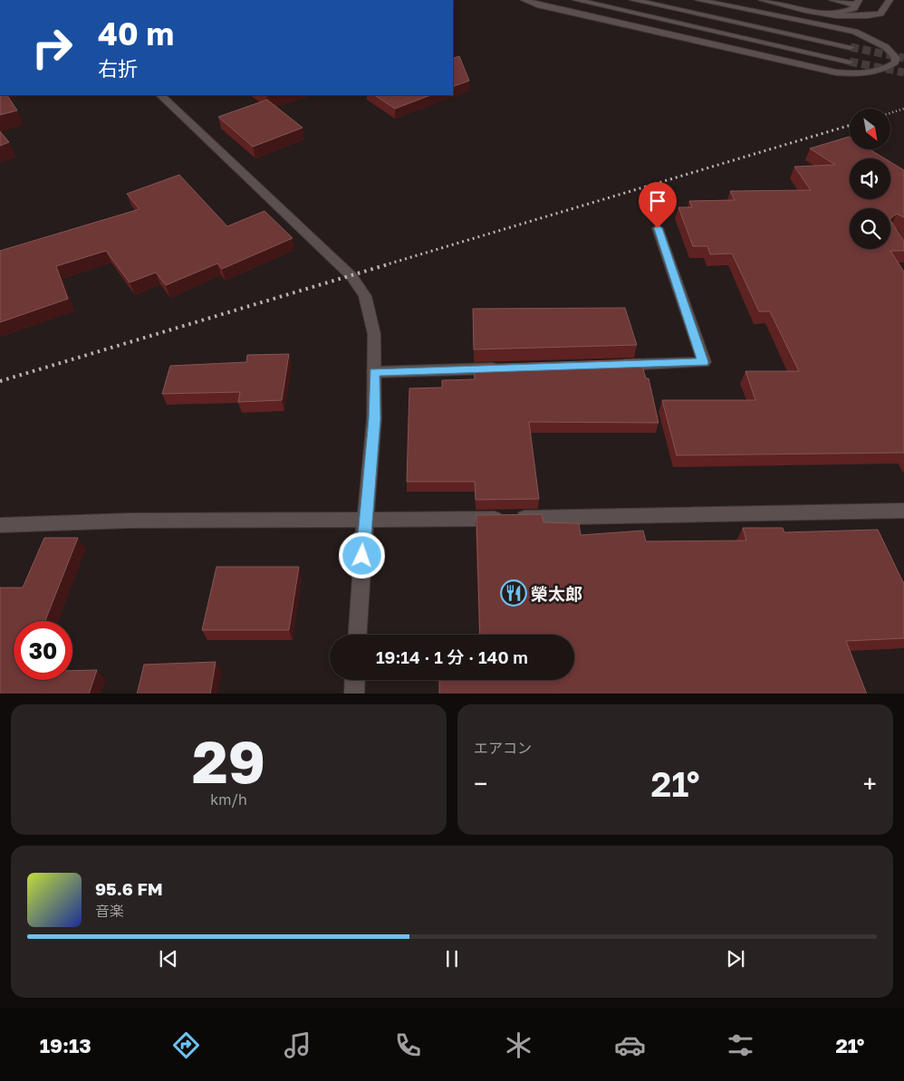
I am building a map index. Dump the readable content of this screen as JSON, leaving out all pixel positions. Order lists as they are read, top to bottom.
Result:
{
  "places": {
    "restaurant": ["榮太郎"]
  },
  "north": "bottom right",
  "page": {
    "turn": ["40 m", "右折"],
    "limit": "30",
    "trip": "19:14 · 1 分 · 140 m",
    "tile": [
      ["29", "km/h"],
      "エアコン"
    ],
    "heat": ["−", "21°", "+"],
    "song": ["95.6 FM", "音楽"],
    "tabs": ["19:13", "21°"]
  }
}
